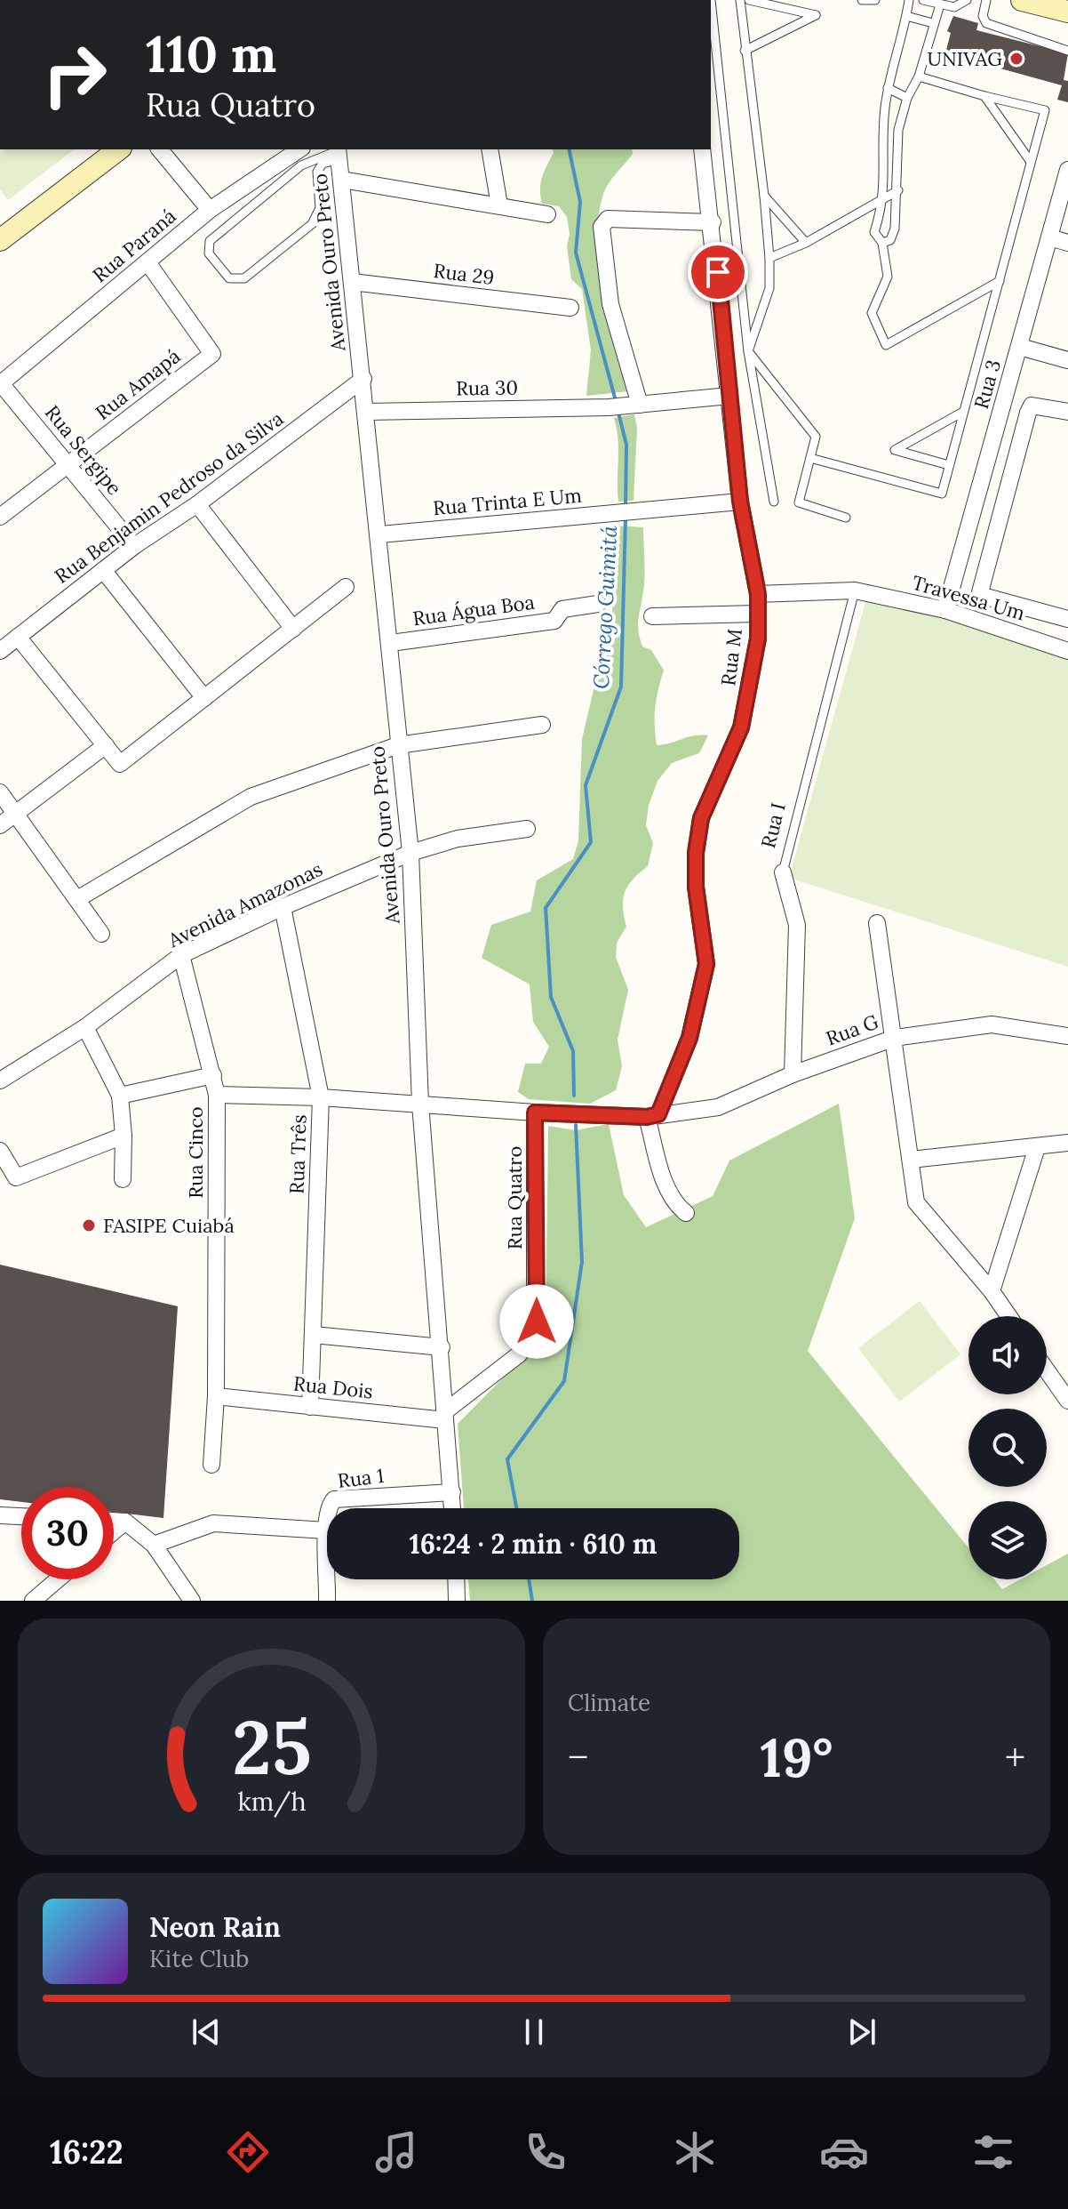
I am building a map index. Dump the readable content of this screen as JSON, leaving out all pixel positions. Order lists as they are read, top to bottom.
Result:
{
  "streets": {
    "street": [
      "Rua Paraná",
      "Avenida Ouro Preto",
      "Rua 29",
      "Rua Amapá",
      "Rua 3",
      "Rua 30",
      "Rua Sergipe",
      "Rua Benjamin Pedroso da Silva",
      "Rua Trinta E Um",
      "Travessa Um",
      "Rua Água Boa",
      "Rua M",
      "Rua I",
      "Avenida Amazonas",
      "Rua G",
      "Rua Cinco",
      "Rua Três",
      "Rua Quatro",
      "Rua Dois",
      "Rua 1"
    ]
  },
  "crossings": [
    ["Rua Paraná", "Rua Amapá"],
    ["Rua Paraná", "Rua Sergipe"],
    ["Avenida Ouro Preto", "Rua 29"],
    ["Avenida Ouro Preto", "Rua 30"],
    ["Avenida Ouro Preto", "Rua Benjamin Pedroso da Silva"],
    ["Avenida Ouro Preto", "Rua Trinta E Um"],
    ["Avenida Ouro Preto", "Rua Água Boa"],
    ["Avenida Ouro Preto", "Avenida Amazonas"],
    ["Avenida Ouro Preto", "Rua Quatro"],
    ["Avenida Ouro Preto", "Rua Dois"],
    ["Avenida Ouro Preto", "Rua 1"],
    ["Rua Amapá", "Rua Sergipe"],
    ["Rua 3", "Travessa Um"],
    ["Rua 30", "Rua M"],
    ["Rua Sergipe", "Rua Benjamin Pedroso da Silva"],
    ["Rua Trinta E Um", "Rua M"],
    ["Travessa Um", "Rua M"],
    ["Travessa Um", "Rua I"],
    ["Rua M", "Rua G"],
    ["Rua I", "Rua G"],
    ["Avenida Amazonas", "Rua Cinco"],
    ["Avenida Amazonas", "Rua Três"],
    ["Rua Cinco", "Rua Dois"],
    ["Rua Três", "Rua Dois"],
    ["Rua Quatro", "Rua Dois"]
  ],
  "water": ["Córrego Guimitá"],
  "places": ["UNIVAG", "FASIPE Cuiabá"],
  "page": {
    "turn": ["110 m", "Rua Quatro"],
    "limit": "30",
    "trip": "16:24 · 2 min · 610 m",
    "tile": "Climate",
    "heat": ["−", "19°", "+"],
    "song": ["Neon Rain", "Kite Club"],
    "tabs": "16:22",
    "gauge": ["25", "km/h"]
  }
}
